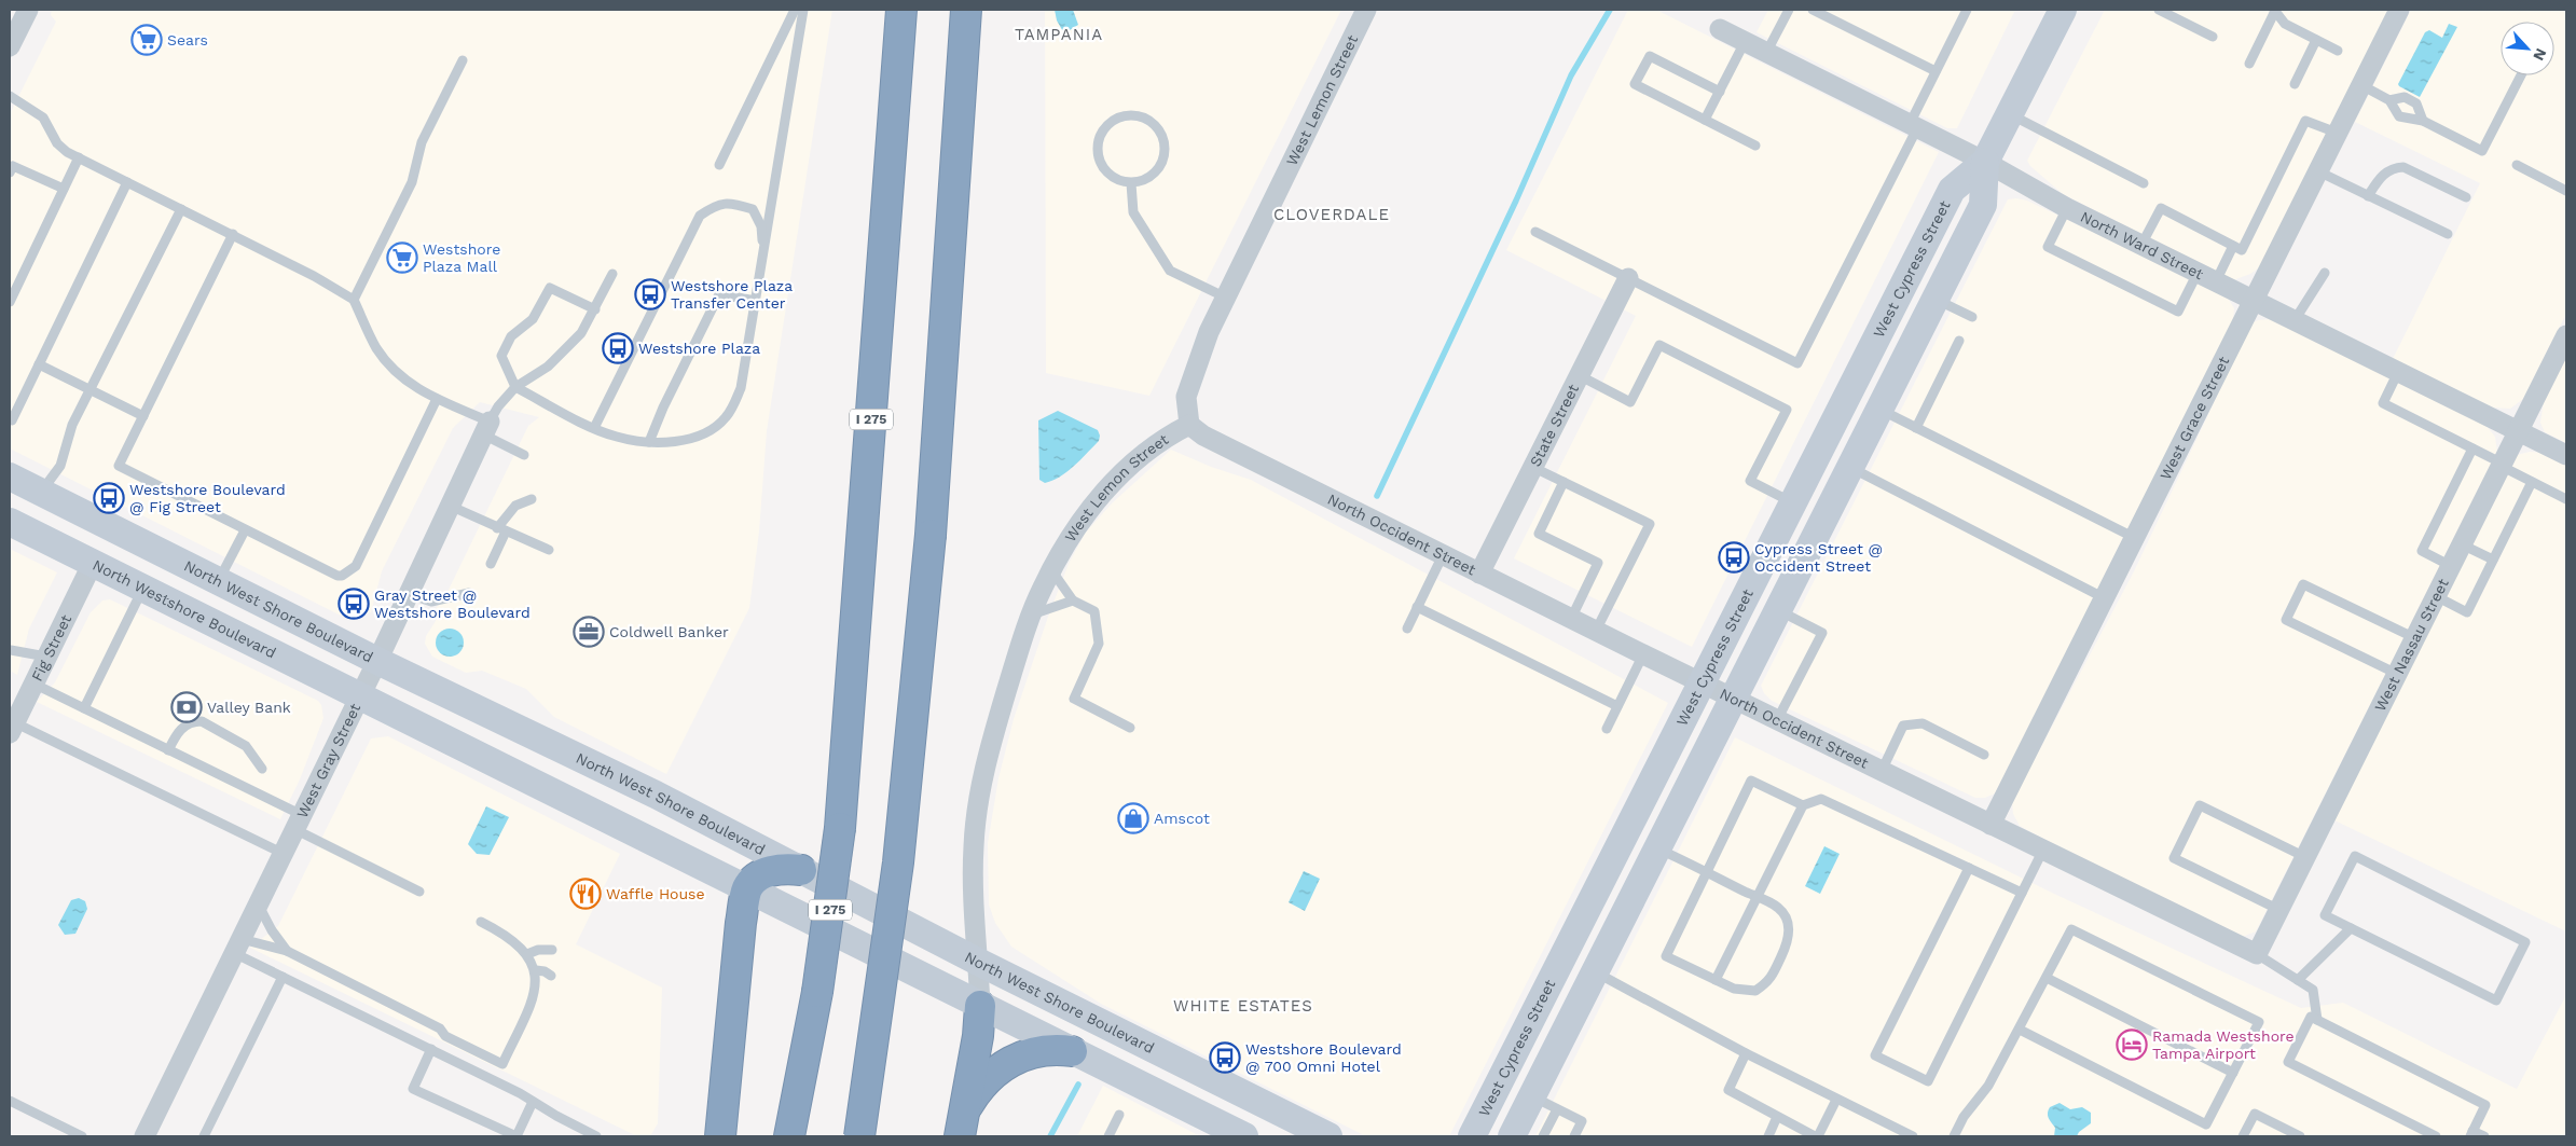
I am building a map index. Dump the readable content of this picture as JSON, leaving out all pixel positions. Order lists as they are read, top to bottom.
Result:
{
  "streets": {
    "highway": ["I 275"],
    "main road": ["West Cypress Street", "North Westshore Boulevard", "North West Shore Boulevard"],
    "street": [
      "West Lemon Street",
      "North Ward Street",
      "West Grace Street",
      "State Street",
      "North Occident Street",
      "West Nassau Street",
      "Fig Street",
      "West Gray Street"
    ]
  },
  "crossings": [
    ["West Lemon Street", "North Occident Street"],
    ["West Lemon Street", "North West Shore Boulevard"],
    ["North Ward Street", "West Cypress Street"],
    ["North Ward Street", "West Grace Street"],
    ["North Ward Street", "West Nassau Street"],
    ["West Cypress Street", "North Occident Street"],
    ["West Grace Street", "North Occident Street"],
    ["State Street", "North Occident Street"],
    ["North Occident Street", "West Nassau Street"],
    ["North Westshore Boulevard", "Fig Street"],
    ["North Westshore Boulevard", "West Gray Street"],
    ["North West Shore Boulevard", "West Gray Street"]
  ],
  "districts": ["TAMPANIA", "CLOVERDALE", "WHITE ESTATES"],
  "places": {
    "supermarket": ["Sears", "Westshore Plaza Mall"],
    "bus stop": [
      "Westshore Plaza Transfer Center",
      "Westshore Plaza",
      "Westshore Boulevard @ Fig Street",
      "Cypress Street @ Occident Street",
      "Gray Street @ Westshore Boulevard",
      "Westshore Boulevard @ 700 Omni Hotel"
    ],
    "office": ["Coldwell Banker"],
    "bank": ["Valley Bank"],
    "shop": ["Amscot"],
    "restaurant": ["Waffle House"],
    "hotel": ["Ramada Westshore Tampa Airport"]
  },
  "north": "bottom right"
}
